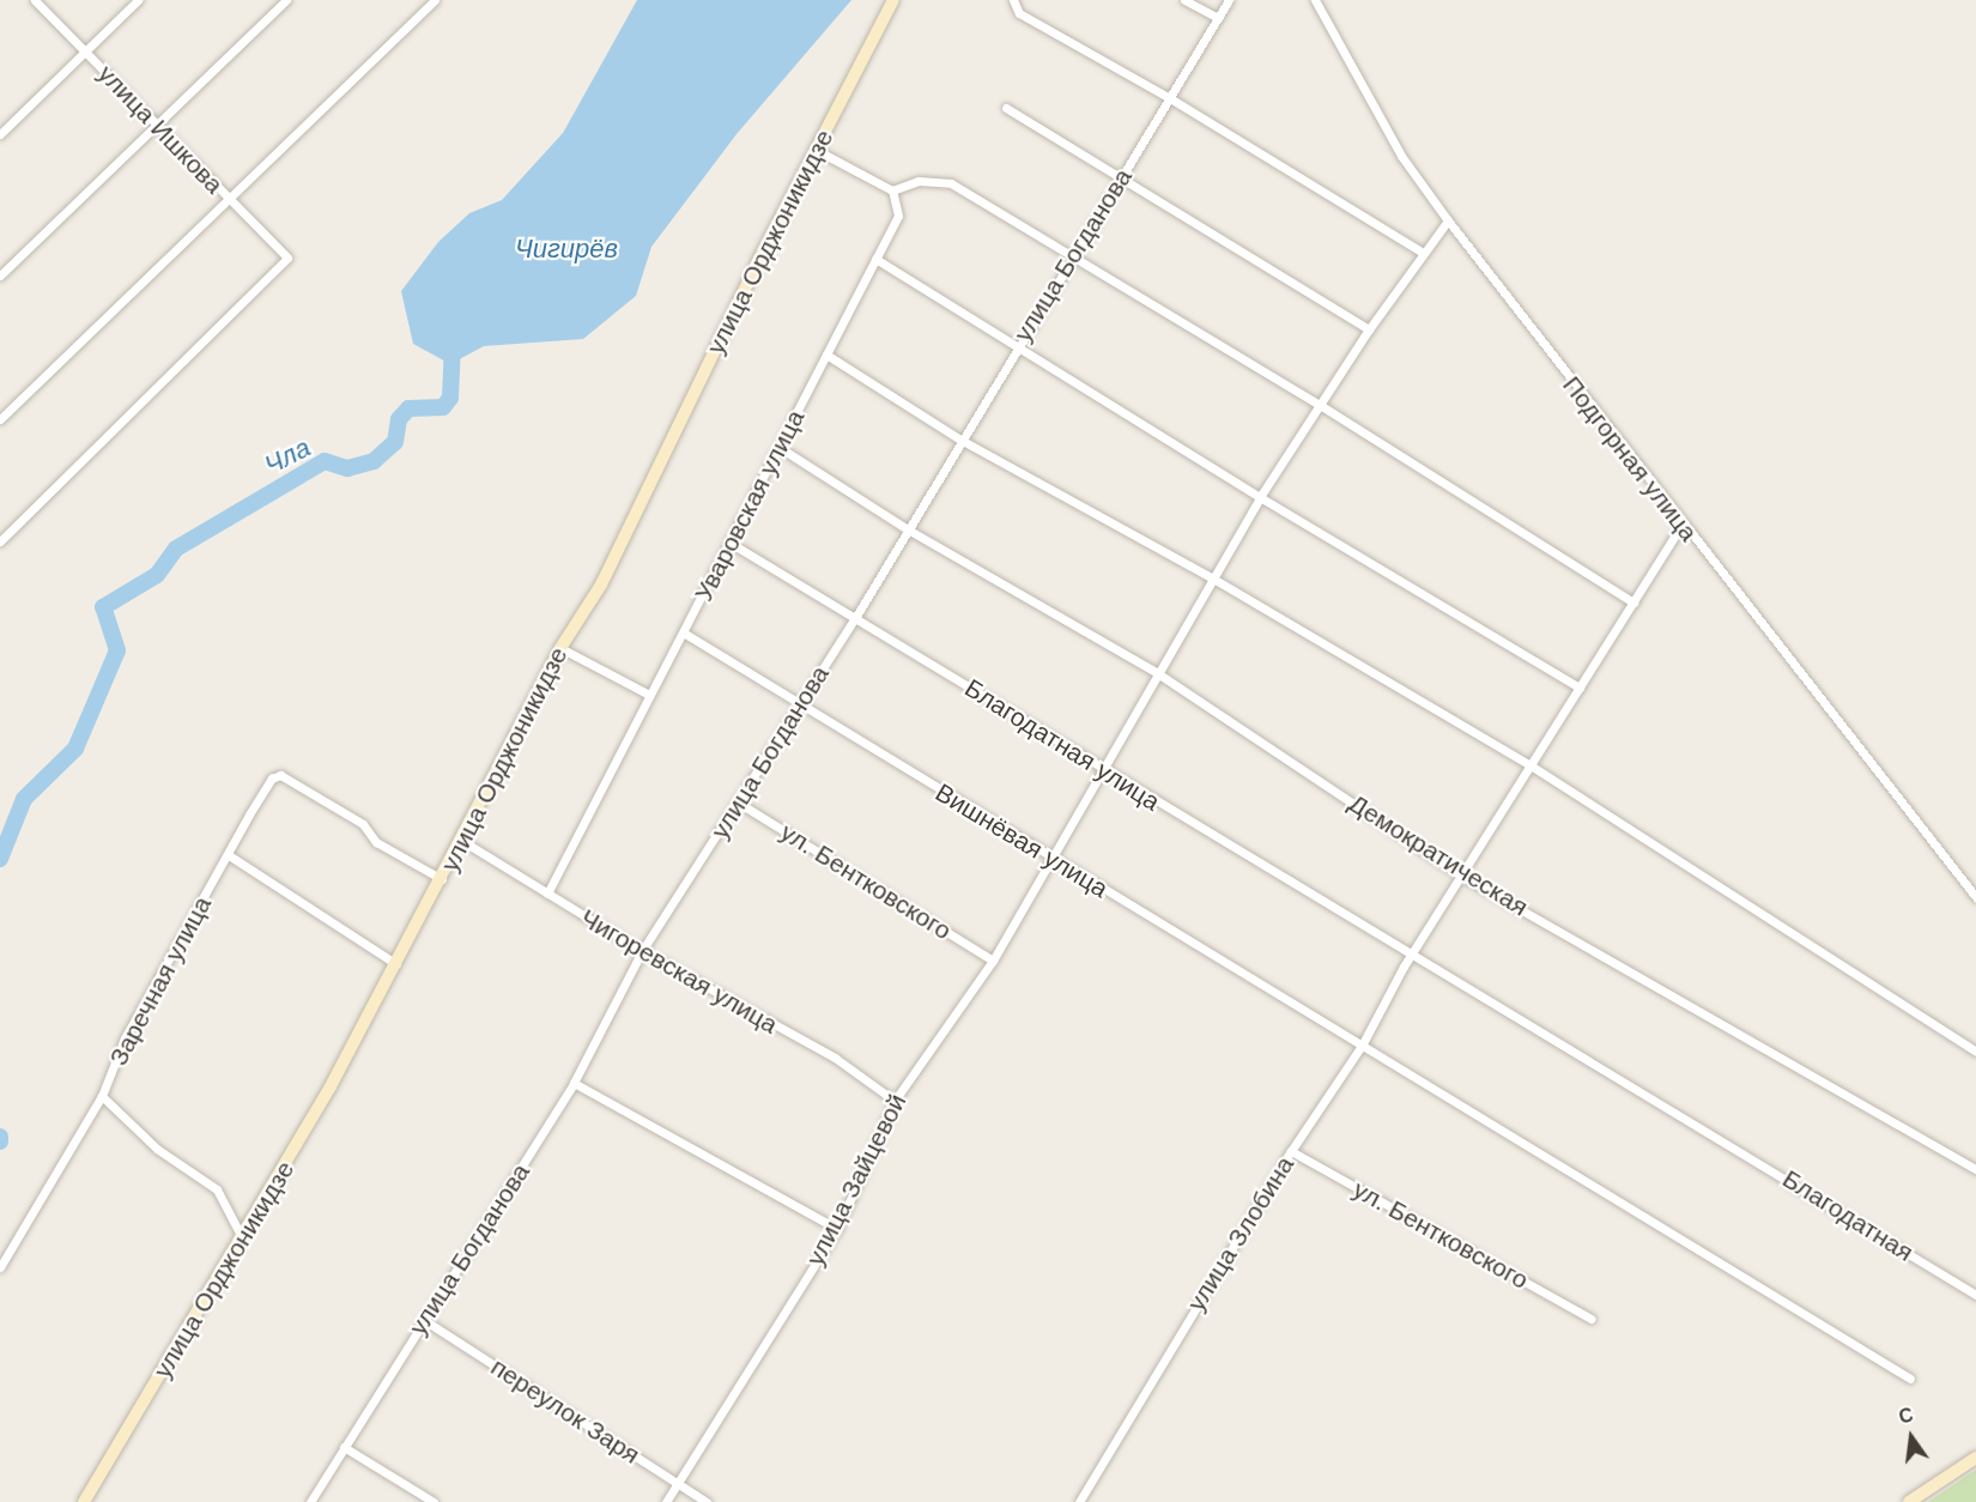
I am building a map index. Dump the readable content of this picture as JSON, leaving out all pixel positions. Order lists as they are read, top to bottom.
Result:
{
  "streets": {
    "street": [
      "улица Ишкова",
      "улица Орджоникидзе",
      "улица Богданова",
      "Подгорная улица",
      "Уваровская улица",
      "Благодатная улица",
      "Вишнёвая улица",
      "Демократическая",
      "ул. Бентковского",
      "Чигоревская улица",
      "Заречная улица",
      "улица Зайцевой",
      "Благодатная",
      "улица Злобина",
      "переулок Заря"
    ]
  },
  "crossings": [
    ["улица Орджоникидзе", "Чигоревская улица"],
    ["улица Орджоникидзе", "Заречная улица"],
    ["улица Богданова", "Благодатная улица"],
    ["улица Богданова", "Вишнёвая улица"],
    ["улица Богданова", "Демократическая"],
    ["улица Богданова", "ул. Бентковского"],
    ["улица Богданова", "Чигоревская улица"],
    ["улица Богданова", "переулок Заря"],
    ["Подгорная улица", "улица Зайцевой"],
    ["Подгорная улица", "улица Злобина"],
    ["Уваровская улица", "Благодатная улица"],
    ["Уваровская улица", "Вишнёвая улица"],
    ["Уваровская улица", "Демократическая"],
    ["Уваровская улица", "Чигоревская улица"],
    ["Благодатная улица", "улица Зайцевой"],
    ["Благодатная улица", "Благодатная"],
    ["Благодатная улица", "улица Злобина"],
    ["Вишнёвая улица", "улица Зайцевой"],
    ["Вишнёвая улица", "улица Злобина"],
    ["Демократическая", "улица Зайцевой"],
    ["Демократическая", "улица Злобина"],
    ["ул. Бентковского", "улица Зайцевой"],
    ["ул. Бентковского", "улица Злобина"],
    ["Чигоревская улица", "улица Зайцевой"],
    ["улица Зайцевой", "переулок Заря"],
    ["Благодатная", "улица Злобина"]
  ],
  "water": ["Чигирёв", "Чла"],
  "north": "top"
}
